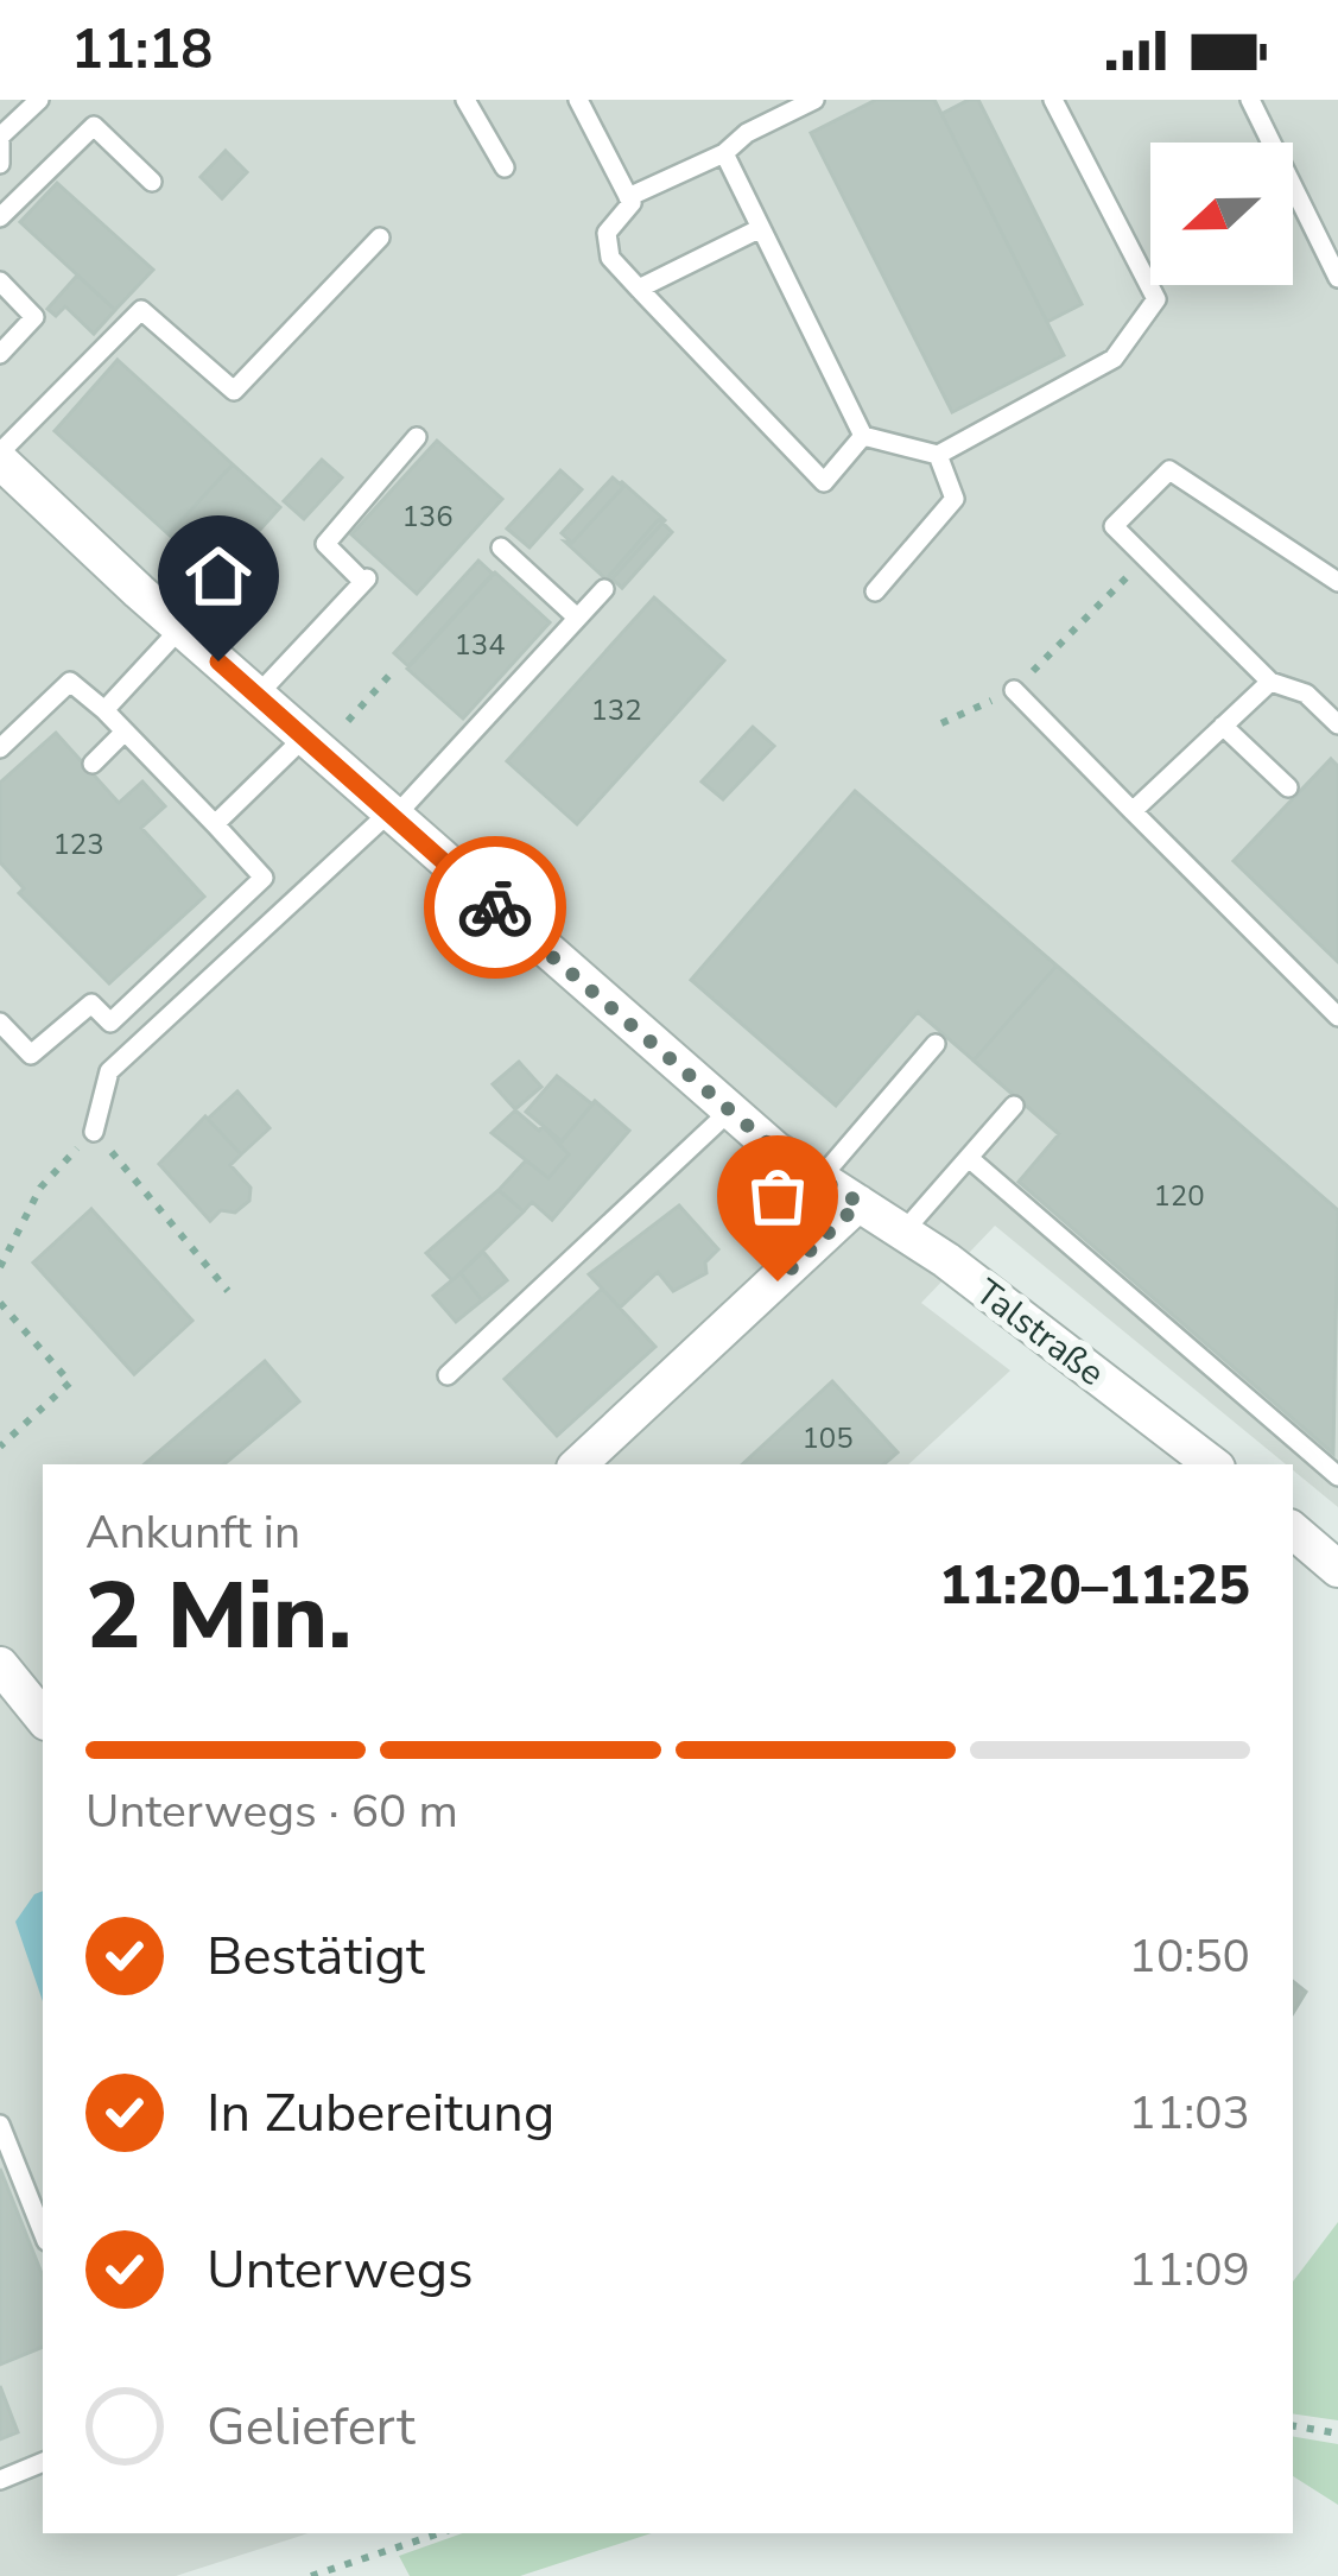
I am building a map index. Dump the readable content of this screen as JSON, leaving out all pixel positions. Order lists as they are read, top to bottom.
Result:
{
  "streets": {
    "street": ["Talstraße"]
  },
  "house_numbers": [
    "136",
    "134",
    "132",
    "123",
    "120",
    "105"
  ],
  "north": "left",
  "page": {
    "status": "11:18",
    "heading": ["2 Min.", "Ankunft in", "11:20–11:25"],
    "bar": "Unterwegs · 60 m",
    "list": [
      ["Bestätigt", "10:50"],
      ["In Zubereitung", "11:03"],
      ["Unterwegs", "11:09"],
      "Geliefert"
    ]
  }
}
